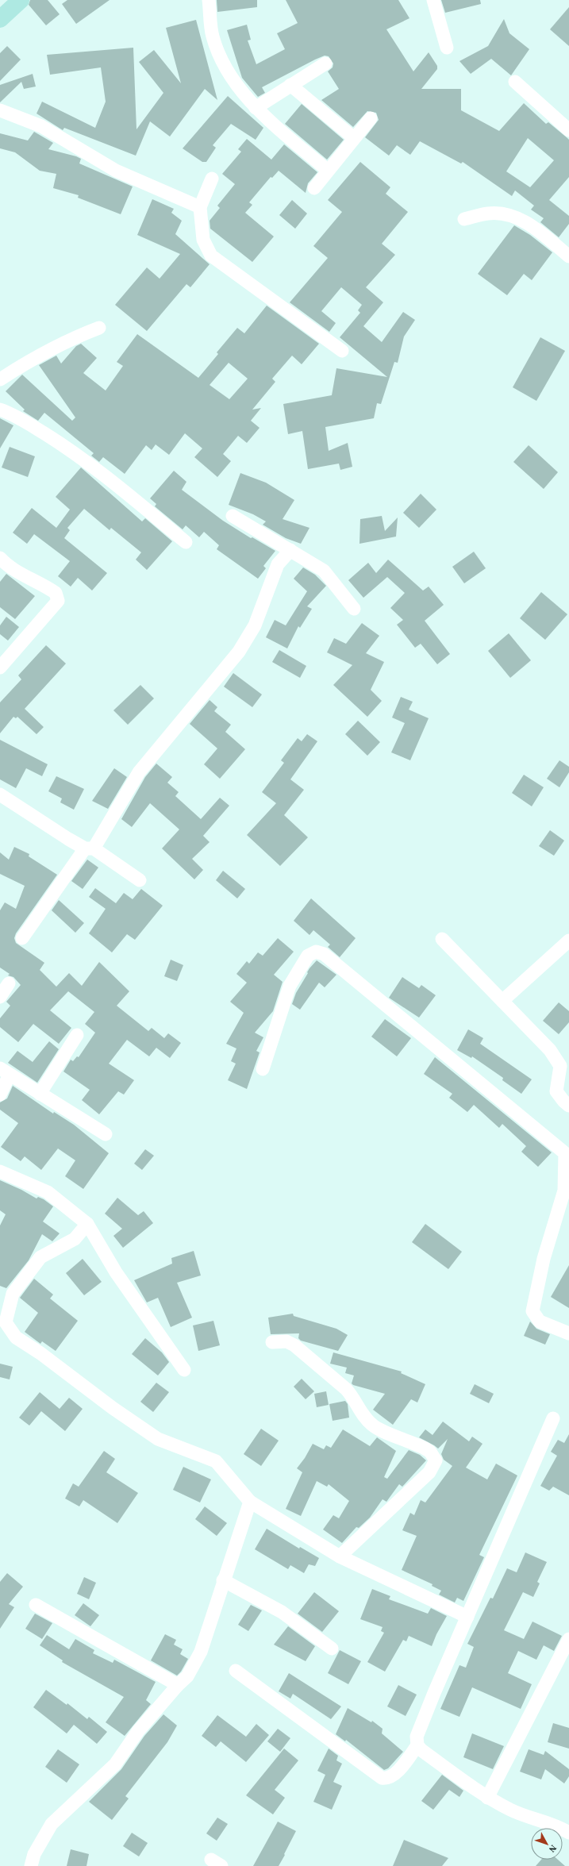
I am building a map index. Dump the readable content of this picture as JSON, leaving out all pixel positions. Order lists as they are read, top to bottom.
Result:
{
  "north": "bottom right"
}
